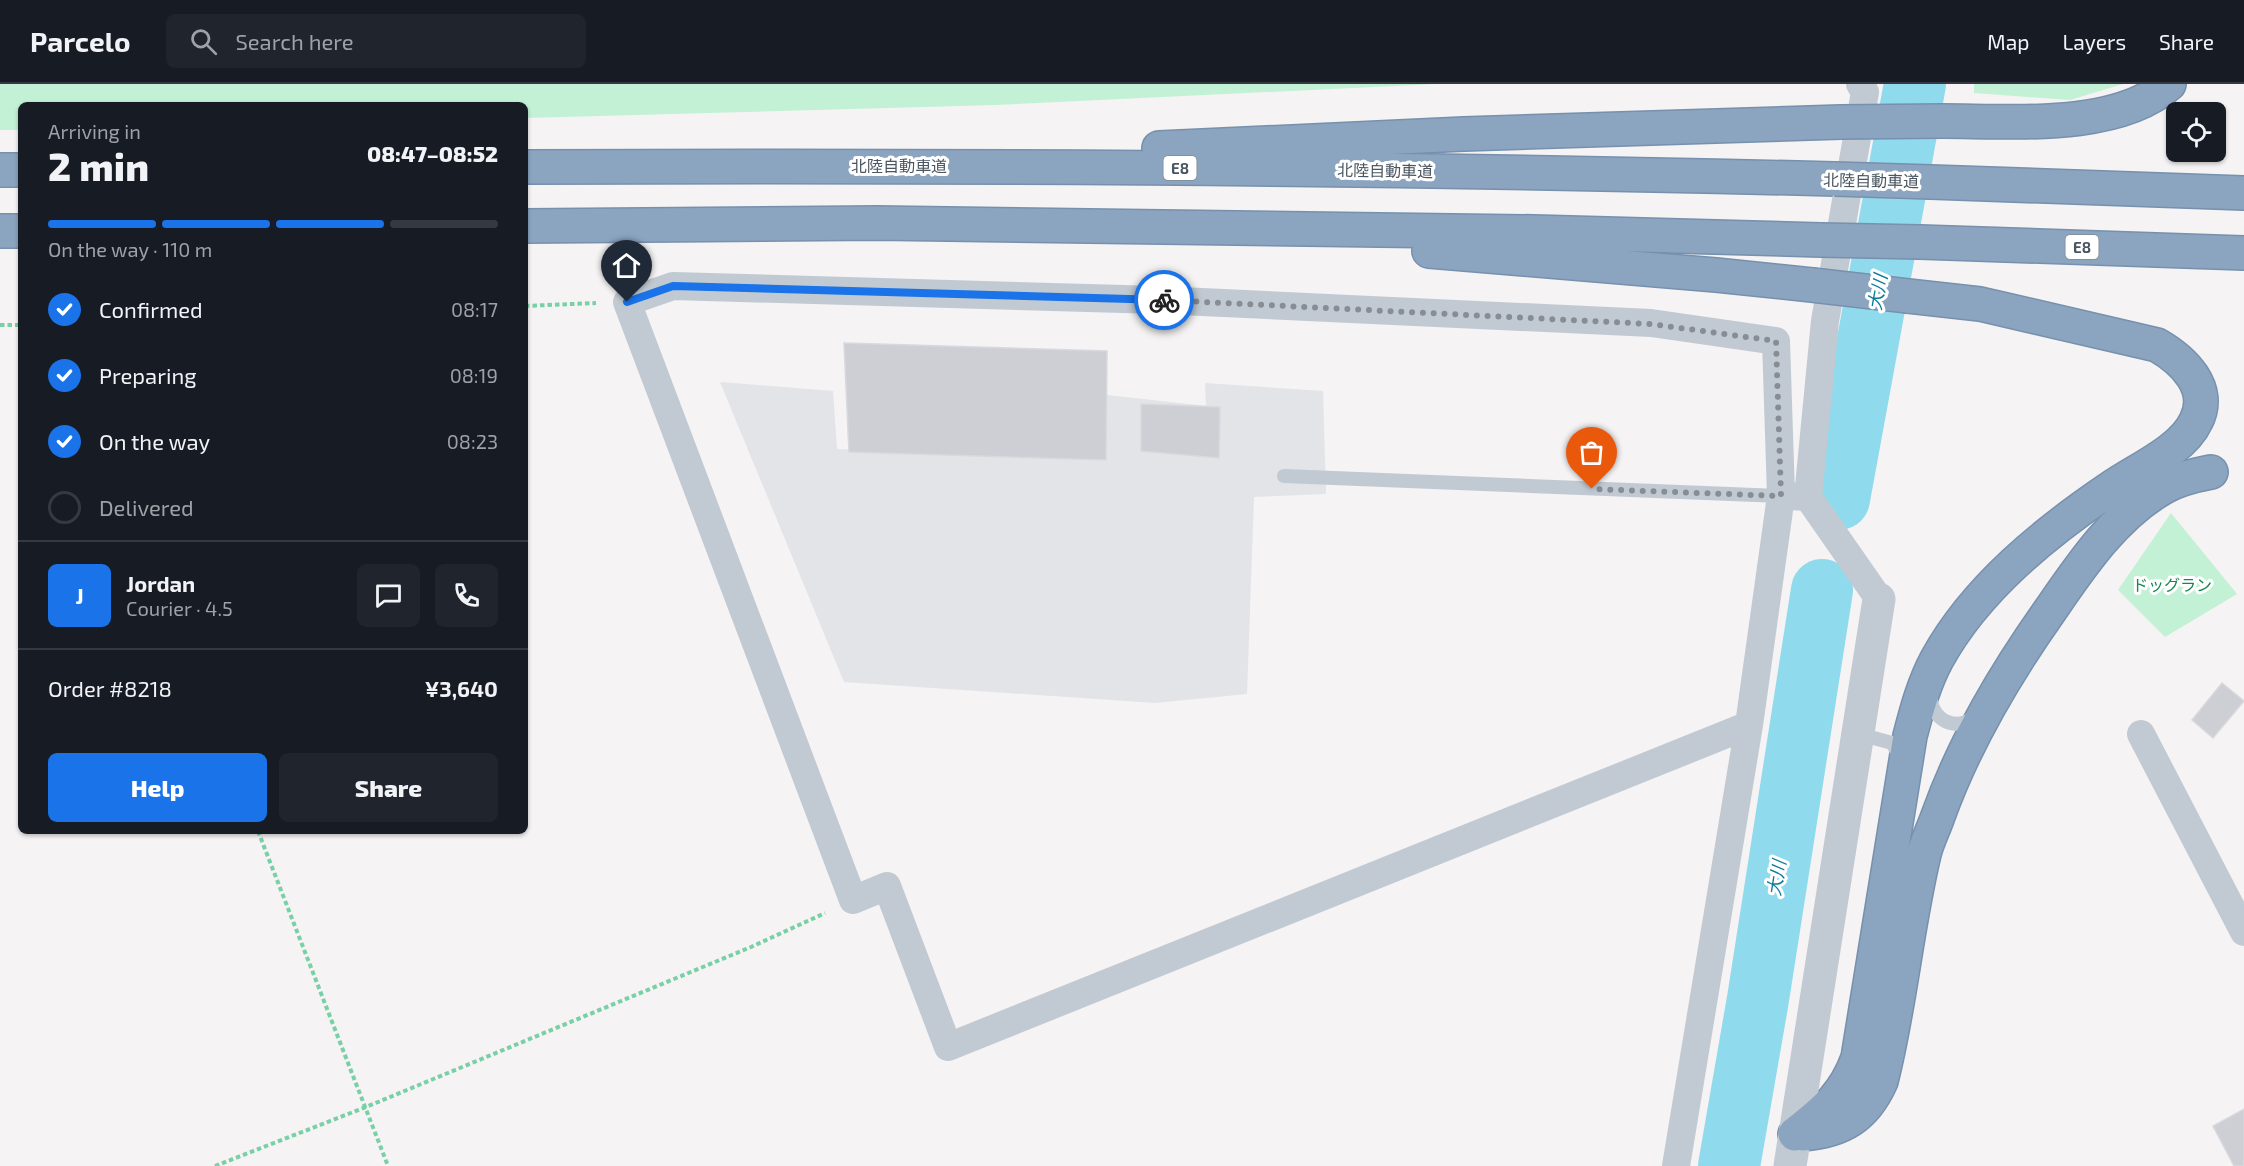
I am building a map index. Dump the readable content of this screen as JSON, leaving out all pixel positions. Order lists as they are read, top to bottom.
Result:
{
  "streets": {
    "highway": ["北陸自動車道", "E8"]
  },
  "water": ["大川"],
  "parks": ["ドッグラン"],
  "page": {
    "header": "Parcelo",
    "search": "Search here",
    "nav": ["Map", "Layers", "Share"],
    "heading": ["2 min", "Arriving in", "08:47–08:52"],
    "panel": [
      "Jordan",
      "Courier · 4.5",
      "Order #8218",
      "¥3,640"
    ],
    "bar": "On the way · 110 m",
    "list": [
      ["Confirmed", "08:17"],
      ["Preparing", "08:19"],
      ["On the way", "08:23"],
      "Delivered"
    ],
    "round": "J",
    "buttons": ["Help", "Share"]
  }
}
